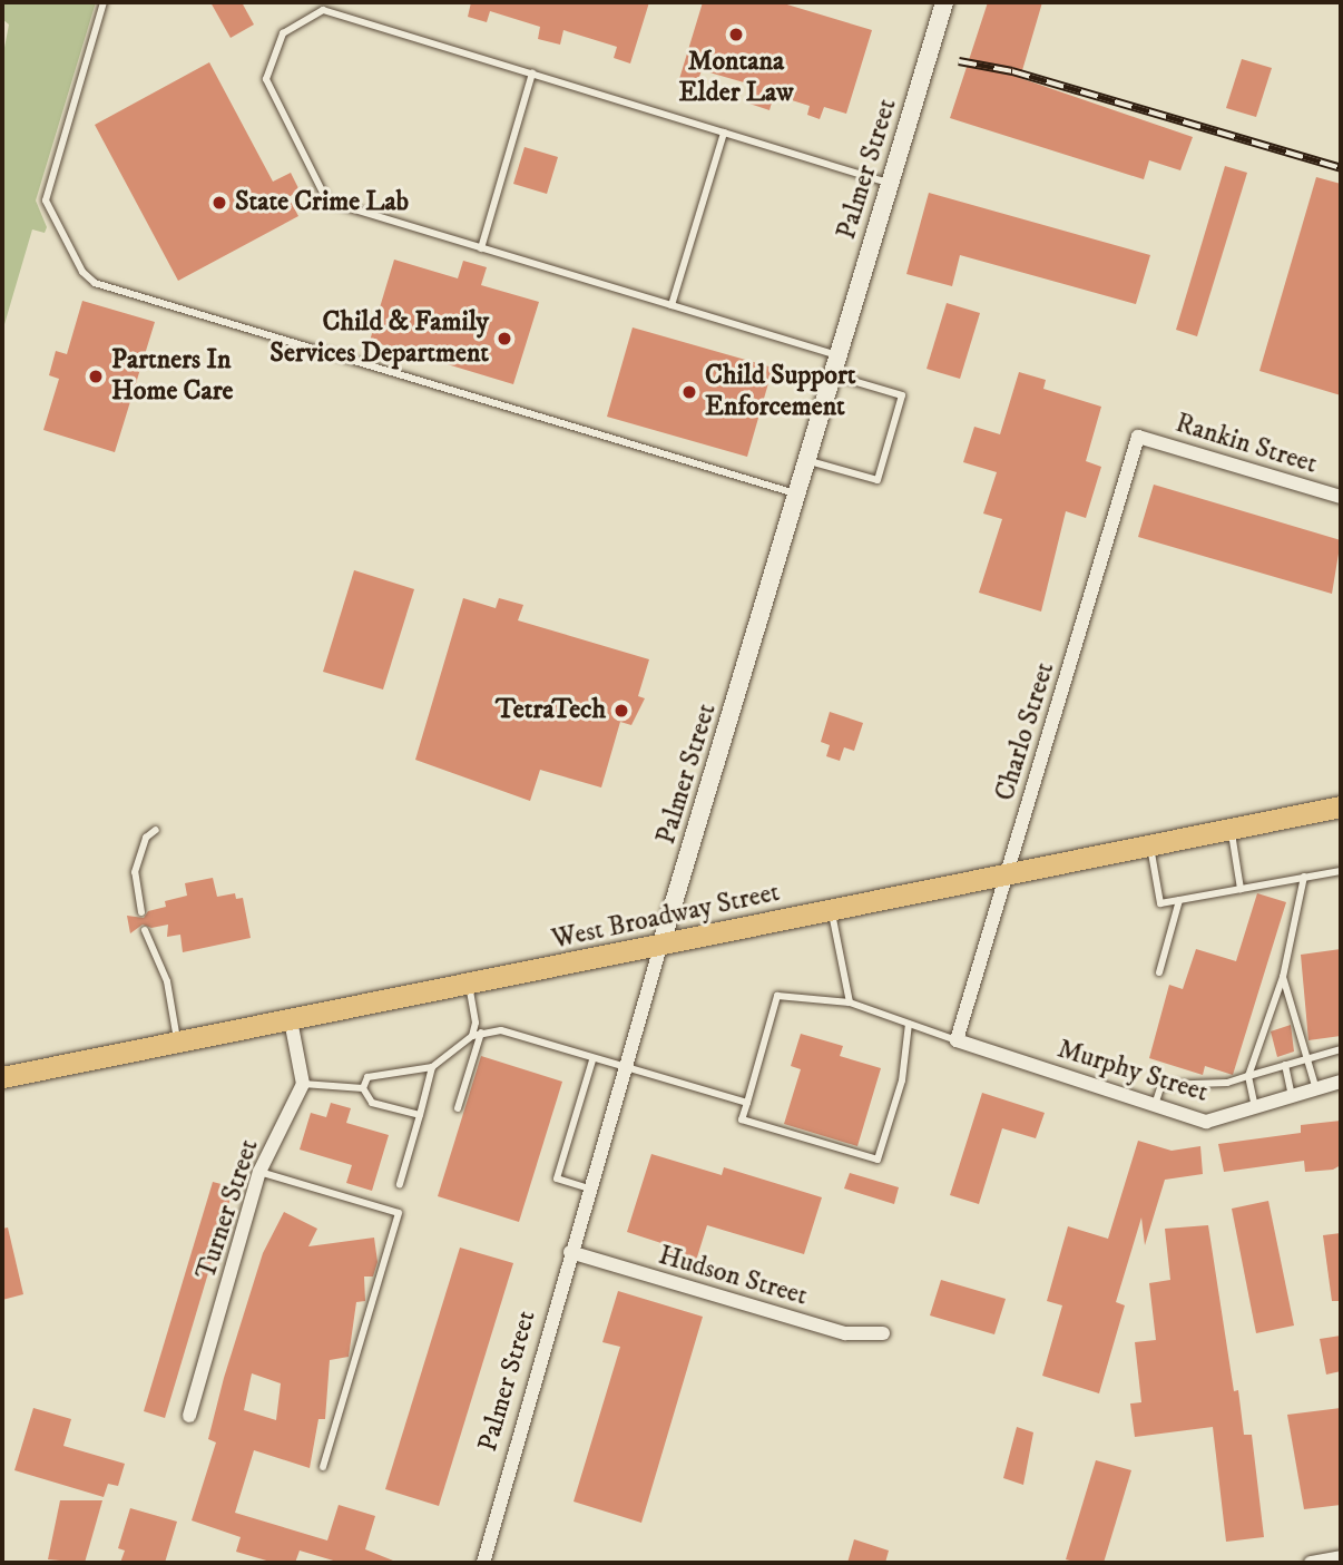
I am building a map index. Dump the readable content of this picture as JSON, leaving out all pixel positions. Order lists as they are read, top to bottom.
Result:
{
  "streets": {
    "main road": ["West Broadway Street"],
    "street": [
      "Palmer Street",
      "Rankin Street",
      "Charlo Street",
      "Murphy Street",
      "Turner Street",
      "Hudson Street"
    ]
  },
  "crossings": [
    ["Palmer Street", "West Broadway Street"],
    ["Palmer Street", "Hudson Street"],
    ["Rankin Street", "Charlo Street"],
    ["Charlo Street", "West Broadway Street"],
    ["Charlo Street", "Murphy Street"]
  ],
  "places": [
    "Montana Elder Law",
    "State Crime Lab",
    "Child & Family Services Department",
    "Partners In Home Care",
    "Child Support Enforcement",
    "TetraTech"
  ]
}
